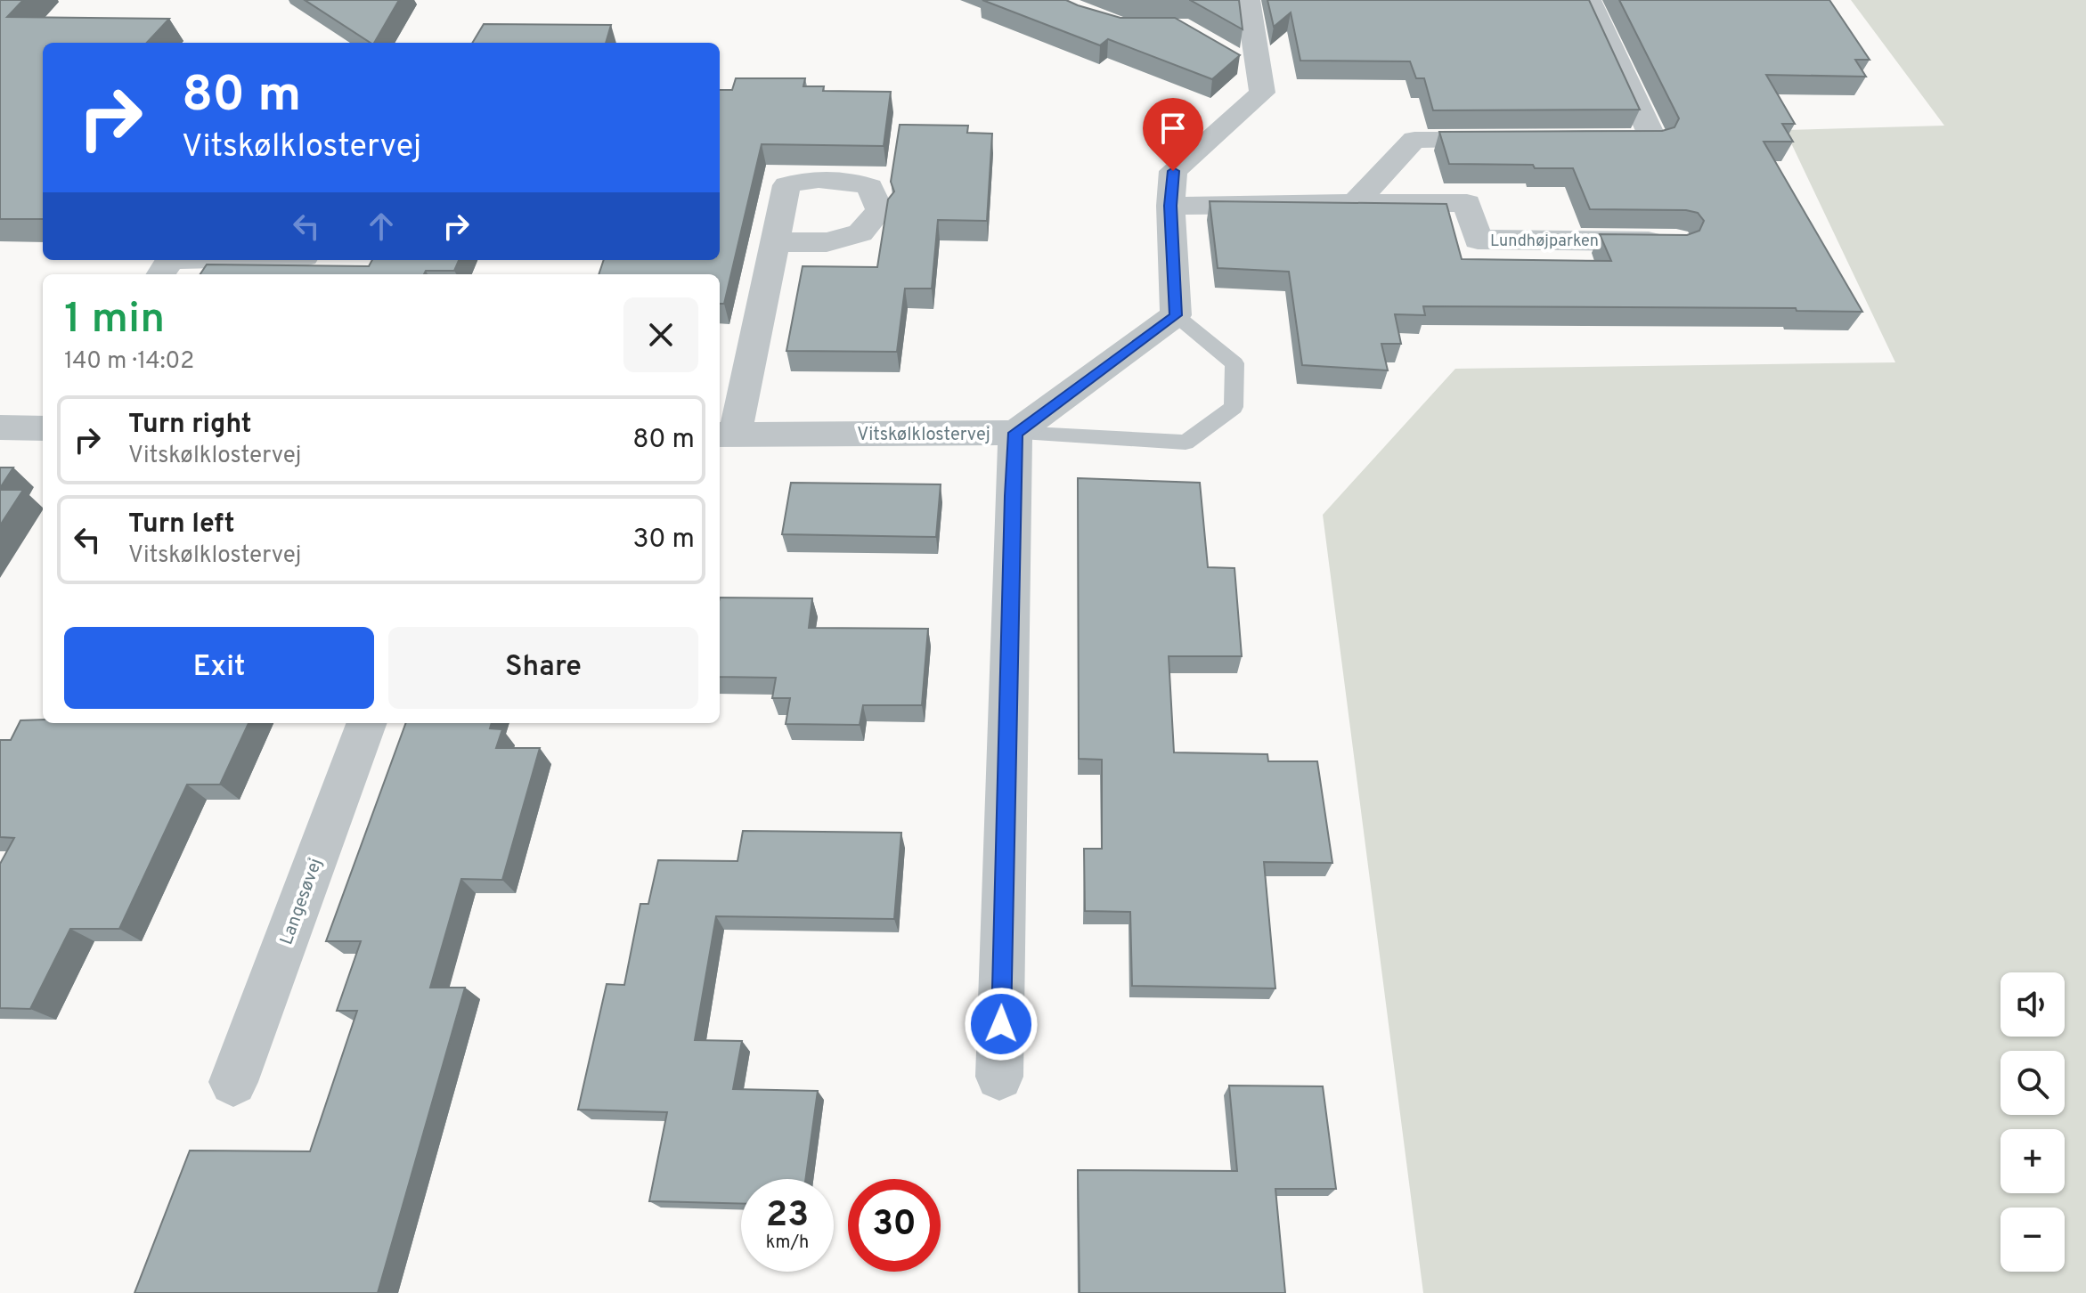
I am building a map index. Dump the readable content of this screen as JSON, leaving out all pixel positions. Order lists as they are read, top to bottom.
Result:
{
  "streets": {
    "street": ["Lundhøjparken", "Vitskølklostervej", "Langesøvej"]
  },
  "page": {
    "turn": ["80 m", "Vitskølklostervej"],
    "heading": ["1 min", "140 m · 14:02"],
    "list": [
      {
        "name": "Turn right",
        "note": "Vitskølklostervej",
        "value": "80 m"
      },
      {
        "name": "Turn left",
        "note": "Vitskølklostervej",
        "value": "30 m"
      }
    ],
    "buttons": ["Exit", "Share"],
    "map_buttons": ["+", "−"],
    "speed": "23 km/h",
    "limit": "30"
  }
}
